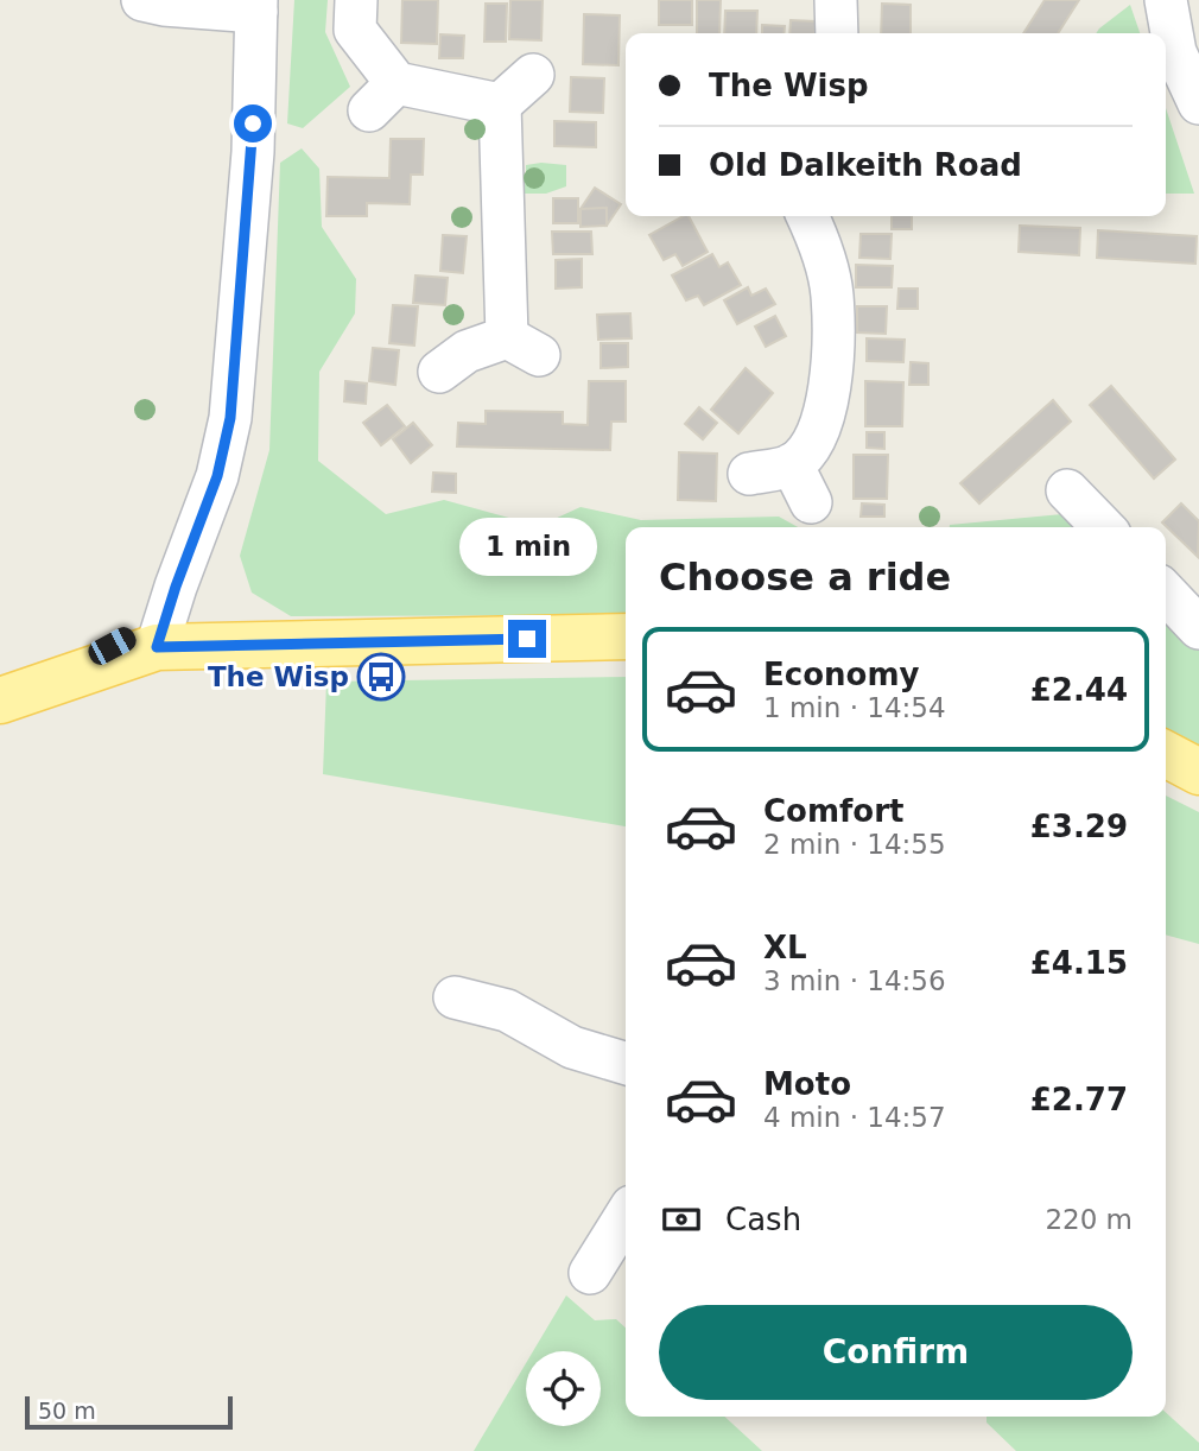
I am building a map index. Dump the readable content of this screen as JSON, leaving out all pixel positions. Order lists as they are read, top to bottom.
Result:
{
  "places": {
    "bus stop": ["The Wisp"]
  },
  "scale_bar": "50 m",
  "page": {
    "banner": ["The Wisp", "Old Dalkeith Road"],
    "bubble": "1 min",
    "heading": "Choose a ride",
    "list": [
      {
        "name": "Economy",
        "note": "1 min · 14:54",
        "value": "£2.44"
      },
      {
        "name": "Comfort",
        "note": "2 min · 14:55",
        "value": "£3.29"
      },
      {
        "name": "XL",
        "note": "3 min · 14:56",
        "value": "£4.15"
      },
      {
        "name": "Moto",
        "note": "4 min · 14:57",
        "value": "£2.77"
      }
    ],
    "pay": ["Cash", "220 m"],
    "buttons": "Confirm",
    "scale": "50 m"
  }
}
